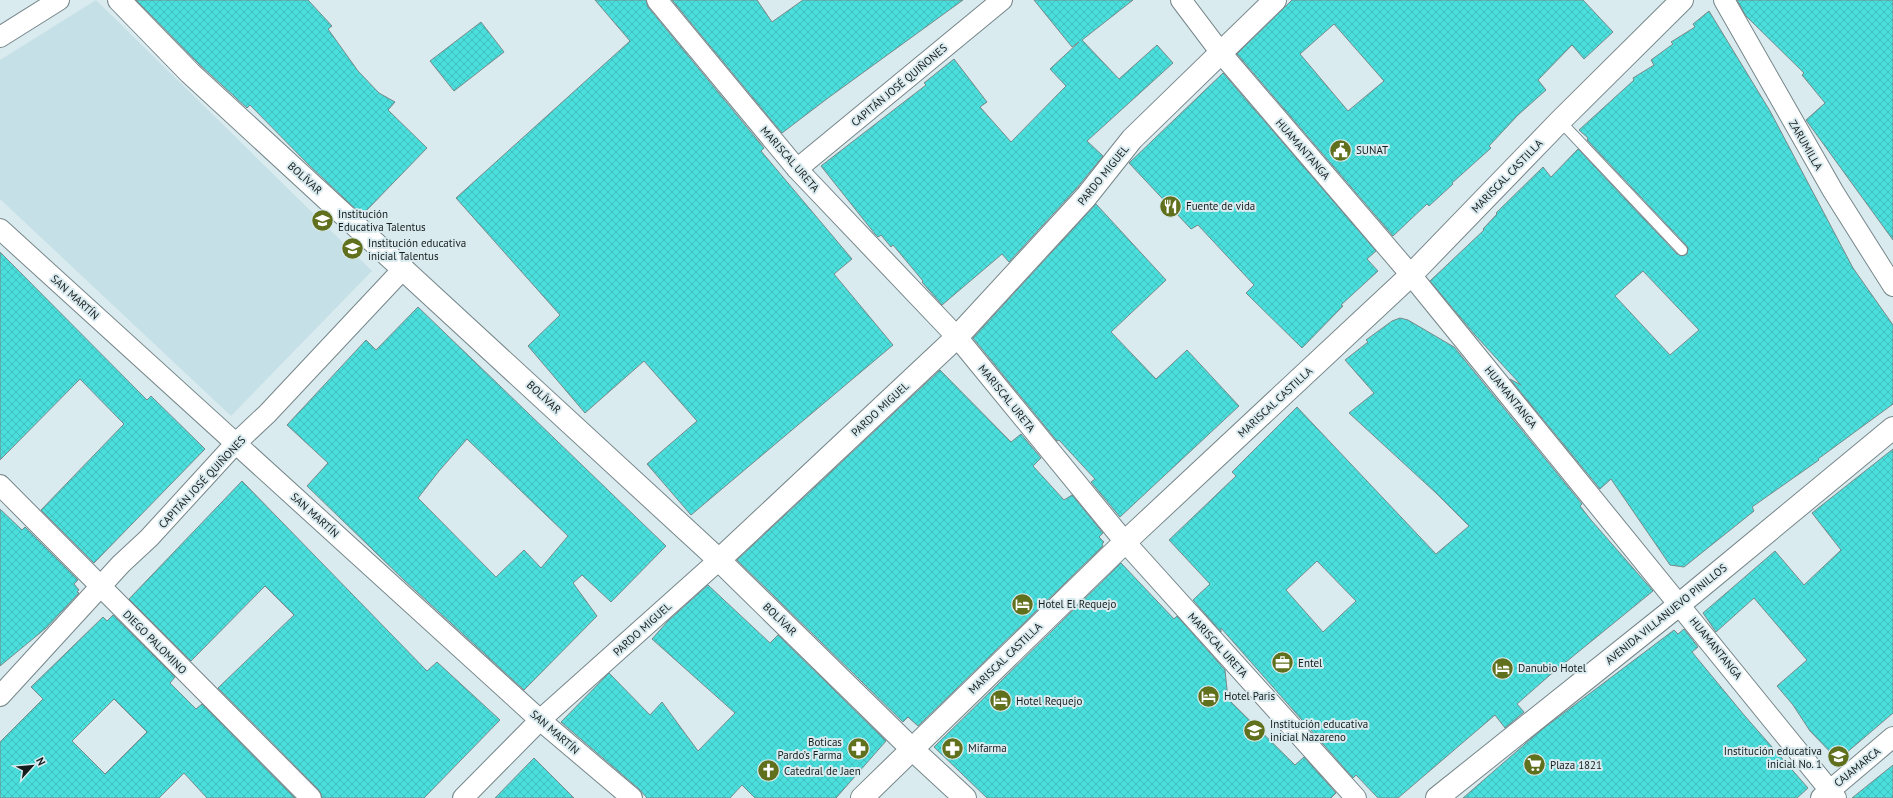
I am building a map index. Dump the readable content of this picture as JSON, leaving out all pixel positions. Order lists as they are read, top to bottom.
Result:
{
  "streets": {
    "street": [
      "CAPITÁN JOSÉ QUIÑONES",
      "ZARUMILLA",
      "HUAMANTANGA",
      "MARISCAL URETA",
      "PARDO MIGUEL",
      "MARISCAL CASTILLA",
      "BOLÍVAR",
      "SAN MARTÍN",
      "AVENIDA VILLANUEVO PINILLOS",
      "DIEGO PALOMINO",
      "CAJAMARCA"
    ]
  },
  "crossings": [
    ["CAPITÁN JOSÉ QUIÑONES", "MARISCAL URETA"],
    ["CAPITÁN JOSÉ QUIÑONES", "BOLÍVAR"],
    ["CAPITÁN JOSÉ QUIÑONES", "SAN MARTÍN"],
    ["CAPITÁN JOSÉ QUIÑONES", "DIEGO PALOMINO"],
    ["HUAMANTANGA", "PARDO MIGUEL"],
    ["HUAMANTANGA", "MARISCAL CASTILLA"],
    ["HUAMANTANGA", "AVENIDA VILLANUEVO PINILLOS"],
    ["HUAMANTANGA", "CAJAMARCA"],
    ["MARISCAL URETA", "PARDO MIGUEL"],
    ["MARISCAL URETA", "MARISCAL CASTILLA"],
    ["PARDO MIGUEL", "BOLÍVAR"],
    ["PARDO MIGUEL", "SAN MARTÍN"],
    ["MARISCAL CASTILLA", "BOLÍVAR"]
  ],
  "places": {
    "public building": ["SUNAT"],
    "restaurant": ["Fuente de vida"],
    "school or university": [
      "Institución Educativa Talentus",
      "Institución educativa inicial Talentus",
      "Institución educativa inicial Nazareno",
      "Institución educativa inicial No. 1"
    ],
    "hotel": [
      "Hotel El Requejo",
      "Danubio Hotel",
      "Hotel Paris",
      "Hotel Requejo"
    ],
    "office": ["Entel"],
    "pharmacy": ["Boticas Pardo’s Farma", "Mifarma"],
    "supermarket": ["Plaza 1821"],
    "church": ["Catedral de Jaen"]
  },
  "north": "top right"
}
